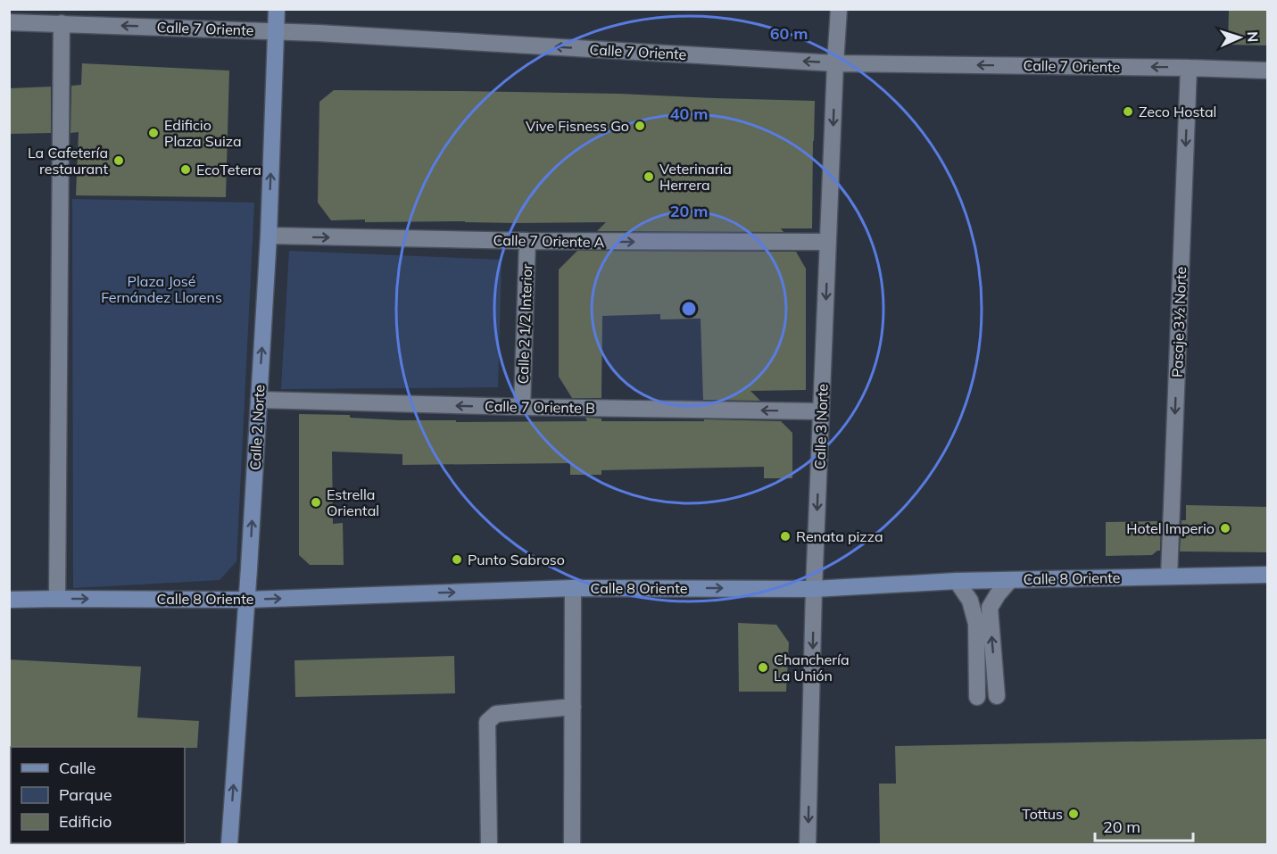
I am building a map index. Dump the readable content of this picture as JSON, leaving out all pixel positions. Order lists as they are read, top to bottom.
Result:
{
  "streets": {
    "street": [
      "Calle 7 Oriente",
      "Calle 7 Oriente A",
      "Pasaje 3½ Norte",
      "Calle 2 1/2 Interior",
      "Calle 7 Oriente B",
      "Calle 3 Norte",
      "Calle 2 Norte",
      "Calle 8 Oriente"
    ]
  },
  "crossings": [
    ["Calle 7 Oriente", "Pasaje 3½ Norte"],
    ["Calle 7 Oriente", "Calle 3 Norte"],
    ["Calle 7 Oriente", "Calle 2 Norte"],
    ["Calle 7 Oriente A", "Calle 2 1/2 Interior"],
    ["Calle 7 Oriente A", "Calle 3 Norte"],
    ["Calle 7 Oriente A", "Calle 2 Norte"],
    ["Pasaje 3½ Norte", "Calle 8 Oriente"],
    ["Calle 2 1/2 Interior", "Calle 7 Oriente B"],
    ["Calle 7 Oriente B", "Calle 3 Norte"],
    ["Calle 7 Oriente B", "Calle 2 Norte"],
    ["Calle 3 Norte", "Calle 8 Oriente"],
    ["Calle 2 Norte", "Calle 8 Oriente"]
  ],
  "one_way": [
    "Calle 7 Oriente",
    "Calle 7 Oriente A",
    "Pasaje 3½ Norte",
    "Calle 7 Oriente B",
    "Calle 3 Norte",
    "Calle 2 Norte",
    "Calle 8 Oriente"
  ],
  "parks": ["Plaza José Fernández Llorens"],
  "places": [
    "Zeco Hostal",
    "Vive Fisness Go",
    "Edificio Plaza Suiza",
    "La Cafetería restaurant",
    "EcoTetera",
    "Veterinaria Herrera",
    "Estrella Oriental",
    "Hotel Imperio",
    "Renata pizza",
    "Punto Sabroso",
    "Chanchería La Unión",
    "Tottus"
  ],
  "legend": ["Calle", "Parque", "Edificio"],
  "scale_bar": "20 m",
  "north": "right",
  "rings": ["60 m", "40 m", "20 m"]
}
